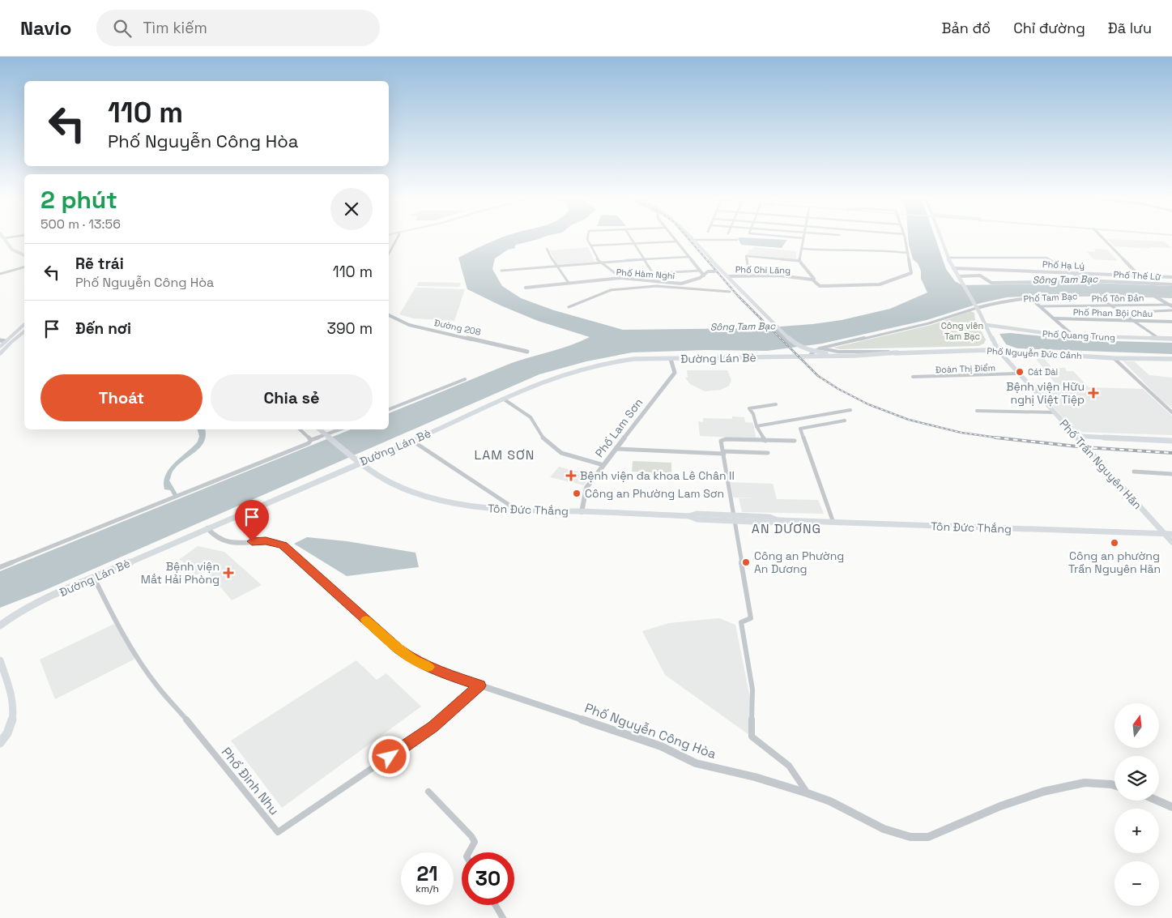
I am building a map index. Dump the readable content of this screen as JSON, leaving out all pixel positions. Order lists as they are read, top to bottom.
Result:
{
  "streets": {
    "main road": [
      "Phố Quang Trung",
      "Phố Nguyễn Đức Cảnh",
      "Đường Lán Bè",
      "Phố Trần Nguyên Hãn",
      "Tôn Đức Thắng"
    ],
    "street": [
      "Phố Hạ Lý",
      "Phố Chi Lăng",
      "Phố Hàm Nghi",
      "Phố Thế Lữ",
      "Phố Tam Bạc",
      "Phố Tôn Đản",
      "Phố Phan Bội Châu",
      "Đường 208",
      "Đoàn Thị Điểm",
      "Phố Lam Sơn",
      "Phố Nguyễn Công Hòa",
      "Phố Đinh Nhu"
    ]
  },
  "crossings": [
    ["Phố Chi Lăng", "Phố Nguyễn Đức Cảnh"],
    ["Phố Hàm Nghi", "Phố Nguyễn Đức Cảnh"],
    ["Phố Nguyễn Đức Cảnh", "Đường Lán Bè"],
    ["Phố Nguyễn Đức Cảnh", "Phố Trần Nguyên Hãn"],
    ["Đường Lán Bè", "Phố Lam Sơn"],
    ["Đường Lán Bè", "Phố Nguyễn Công Hòa"],
    ["Đường Lán Bè", "Phố Đinh Nhu"],
    ["Đoàn Thị Điểm", "Phố Trần Nguyên Hãn"],
    ["Phố Lam Sơn", "Tôn Đức Thắng"],
    ["Phố Trần Nguyên Hãn", "Tôn Đức Thắng"],
    ["Phố Nguyễn Công Hòa", "Phố Đinh Nhu"]
  ],
  "districts": ["LAM SƠN", "AN DƯƠNG"],
  "water": ["Sông Tam Bạc"],
  "parks": ["Công viên Tam Bạc"],
  "places": {
    "other": [
      "Cát Dài",
      "Công an Phường Lam Sơn",
      "Công an phường Trần Nguyên Hãn",
      "Công an Phường An Dương"
    ],
    "health": ["Bệnh viện Hữu nghị Việt Tiệp", "Bệnh viện đa khoa Lê Chân II", "Bệnh viện Mắt Hải Phòng"]
  },
  "north": "top",
  "page": {
    "header": "Navio",
    "search": "Tìm kiếm",
    "nav": ["Bản đồ", "Chỉ đường", "Đã lưu"],
    "turn": ["110 m", "Phố Nguyễn Công Hòa"],
    "heading": ["2 phút", "500 m · 13:56"],
    "list": [
      {
        "name": "Rẽ trái",
        "note": "Phố Nguyễn Công Hòa",
        "value": "110 m"
      },
      {
        "name": "Đến nơi",
        "value": "390 m"
      }
    ],
    "buttons": ["Thoát", "Chia sẻ"],
    "map_buttons": ["+", "−"],
    "speed": "21 km/h",
    "limit": "30"
  }
}
